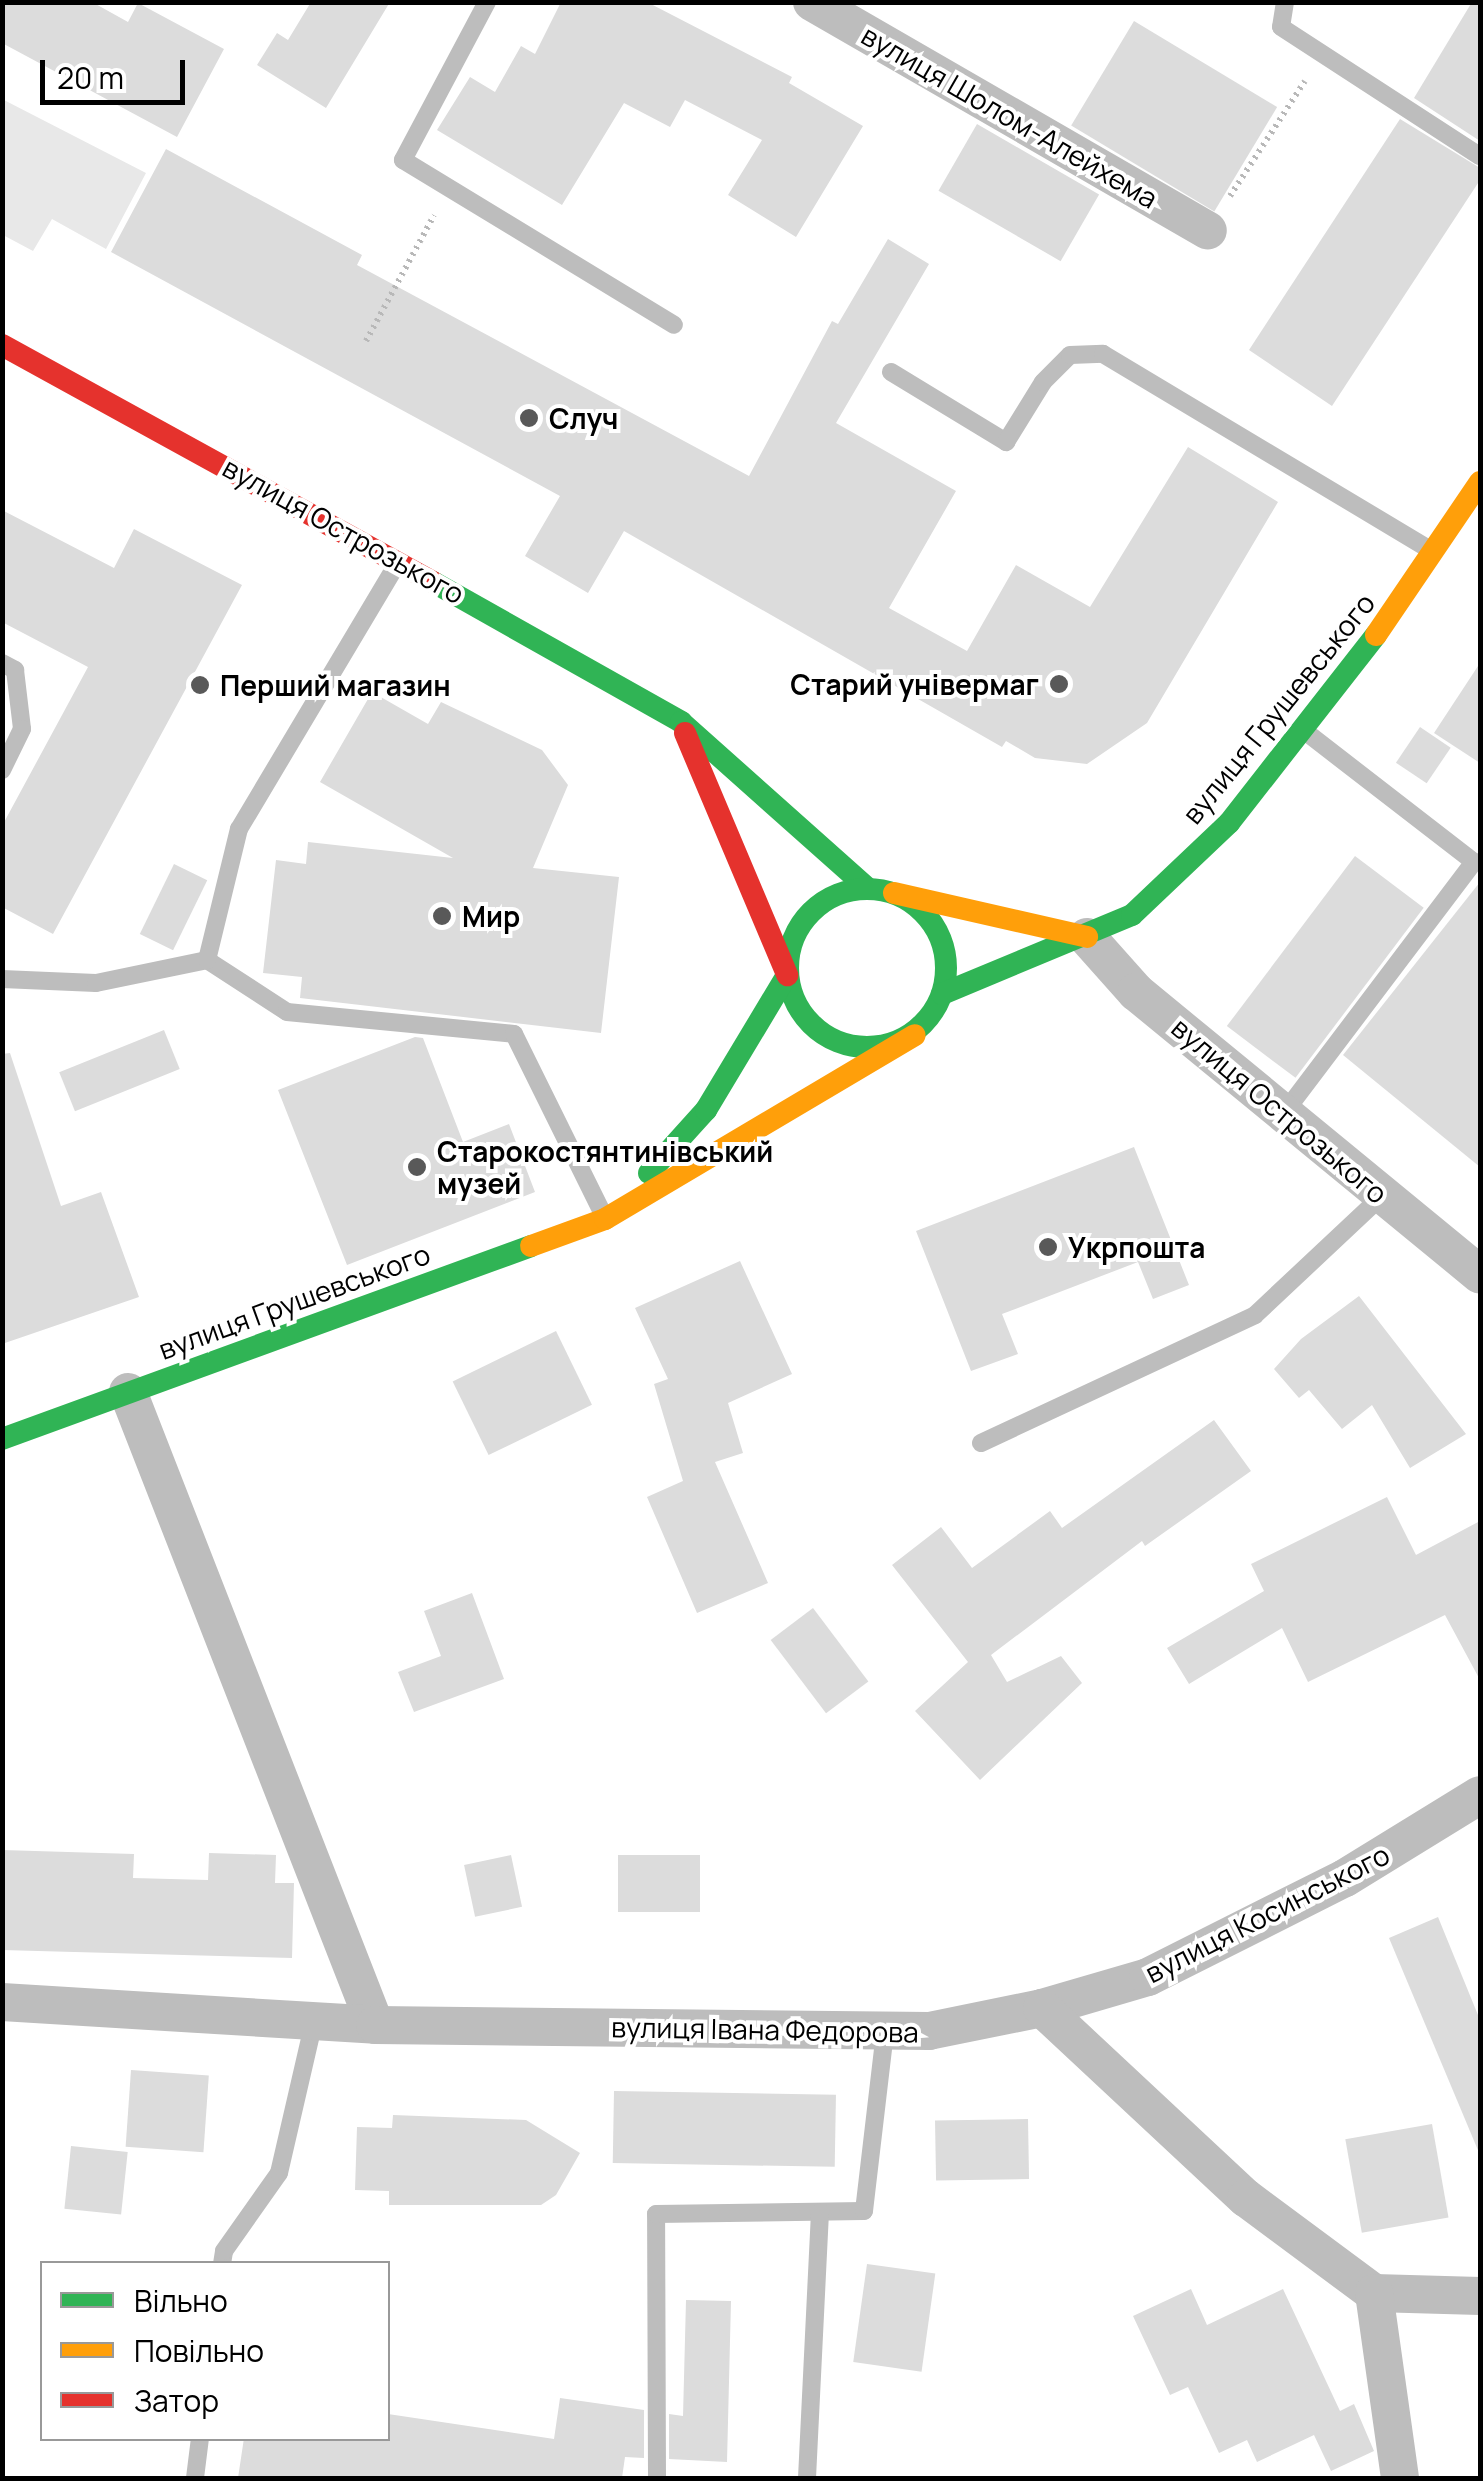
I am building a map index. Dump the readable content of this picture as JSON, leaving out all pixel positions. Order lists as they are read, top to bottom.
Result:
{
  "streets": {
    "main road": ["вулиця Острозького", "вулиця Грушевського"],
    "street": ["вулиця Шолом-Алейхема", "вулиця Косинського", "вулиця Івана Федорова"]
  },
  "crossings": [
    ["вулиця Острозького", "вулиця Грушевського"],
    ["вулиця Косинського", "вулиця Івана Федорова"]
  ],
  "places": [
    "Случ",
    "Старий універмаг",
    "Перший магазин",
    "Мир",
    "Старокостянтинівський музей",
    "Укрпошта"
  ],
  "legend": ["Вільно", "Повільно", "Затор"],
  "scale_bar": "20 m"
}
